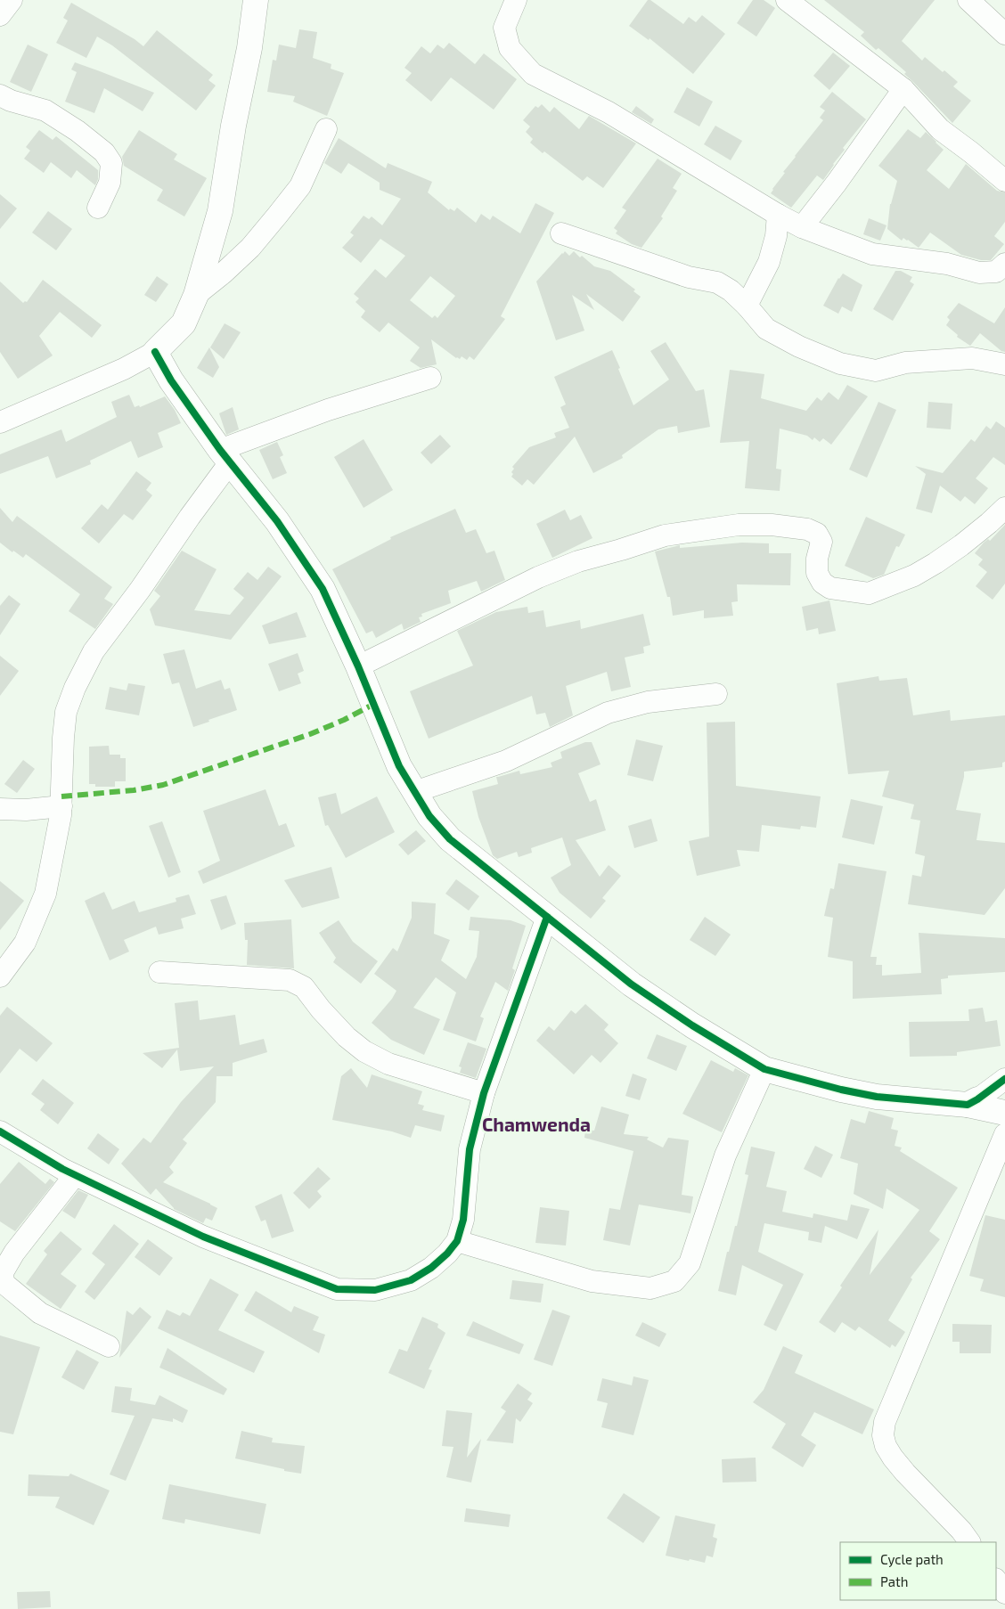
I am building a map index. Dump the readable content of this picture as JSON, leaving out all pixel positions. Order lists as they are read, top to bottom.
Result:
{
  "districts": ["Chamwenda"],
  "legend": ["Cycle path", "Path"]
}
